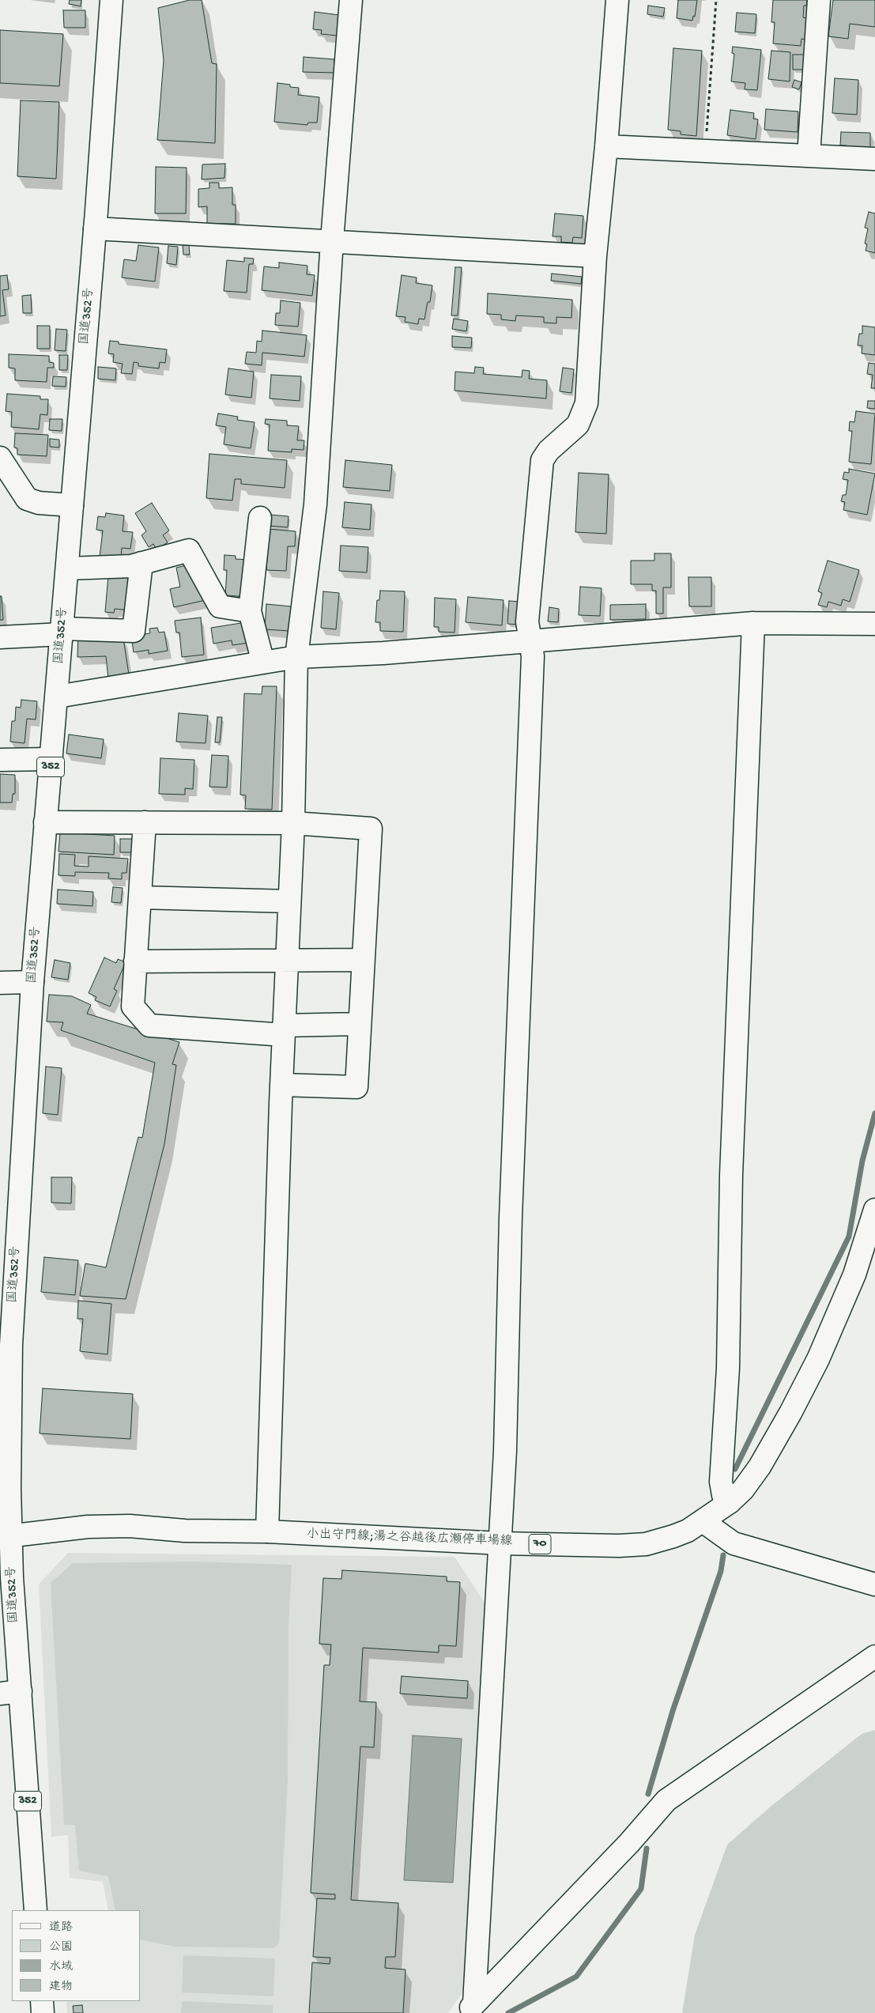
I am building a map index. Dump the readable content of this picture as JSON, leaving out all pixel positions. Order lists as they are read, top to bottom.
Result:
{
  "streets": {
    "main road": [
      "国道352号",
      "352",
      "小出守門線;湯之谷越後広瀬停車場線",
      "70"
    ]
  },
  "crossings": [
    ["国道352号", "小出守門線;湯之谷越後広瀬停車場線"]
  ],
  "legend": [
    "道路",
    "公園",
    "水域",
    "建物"
  ]
}
